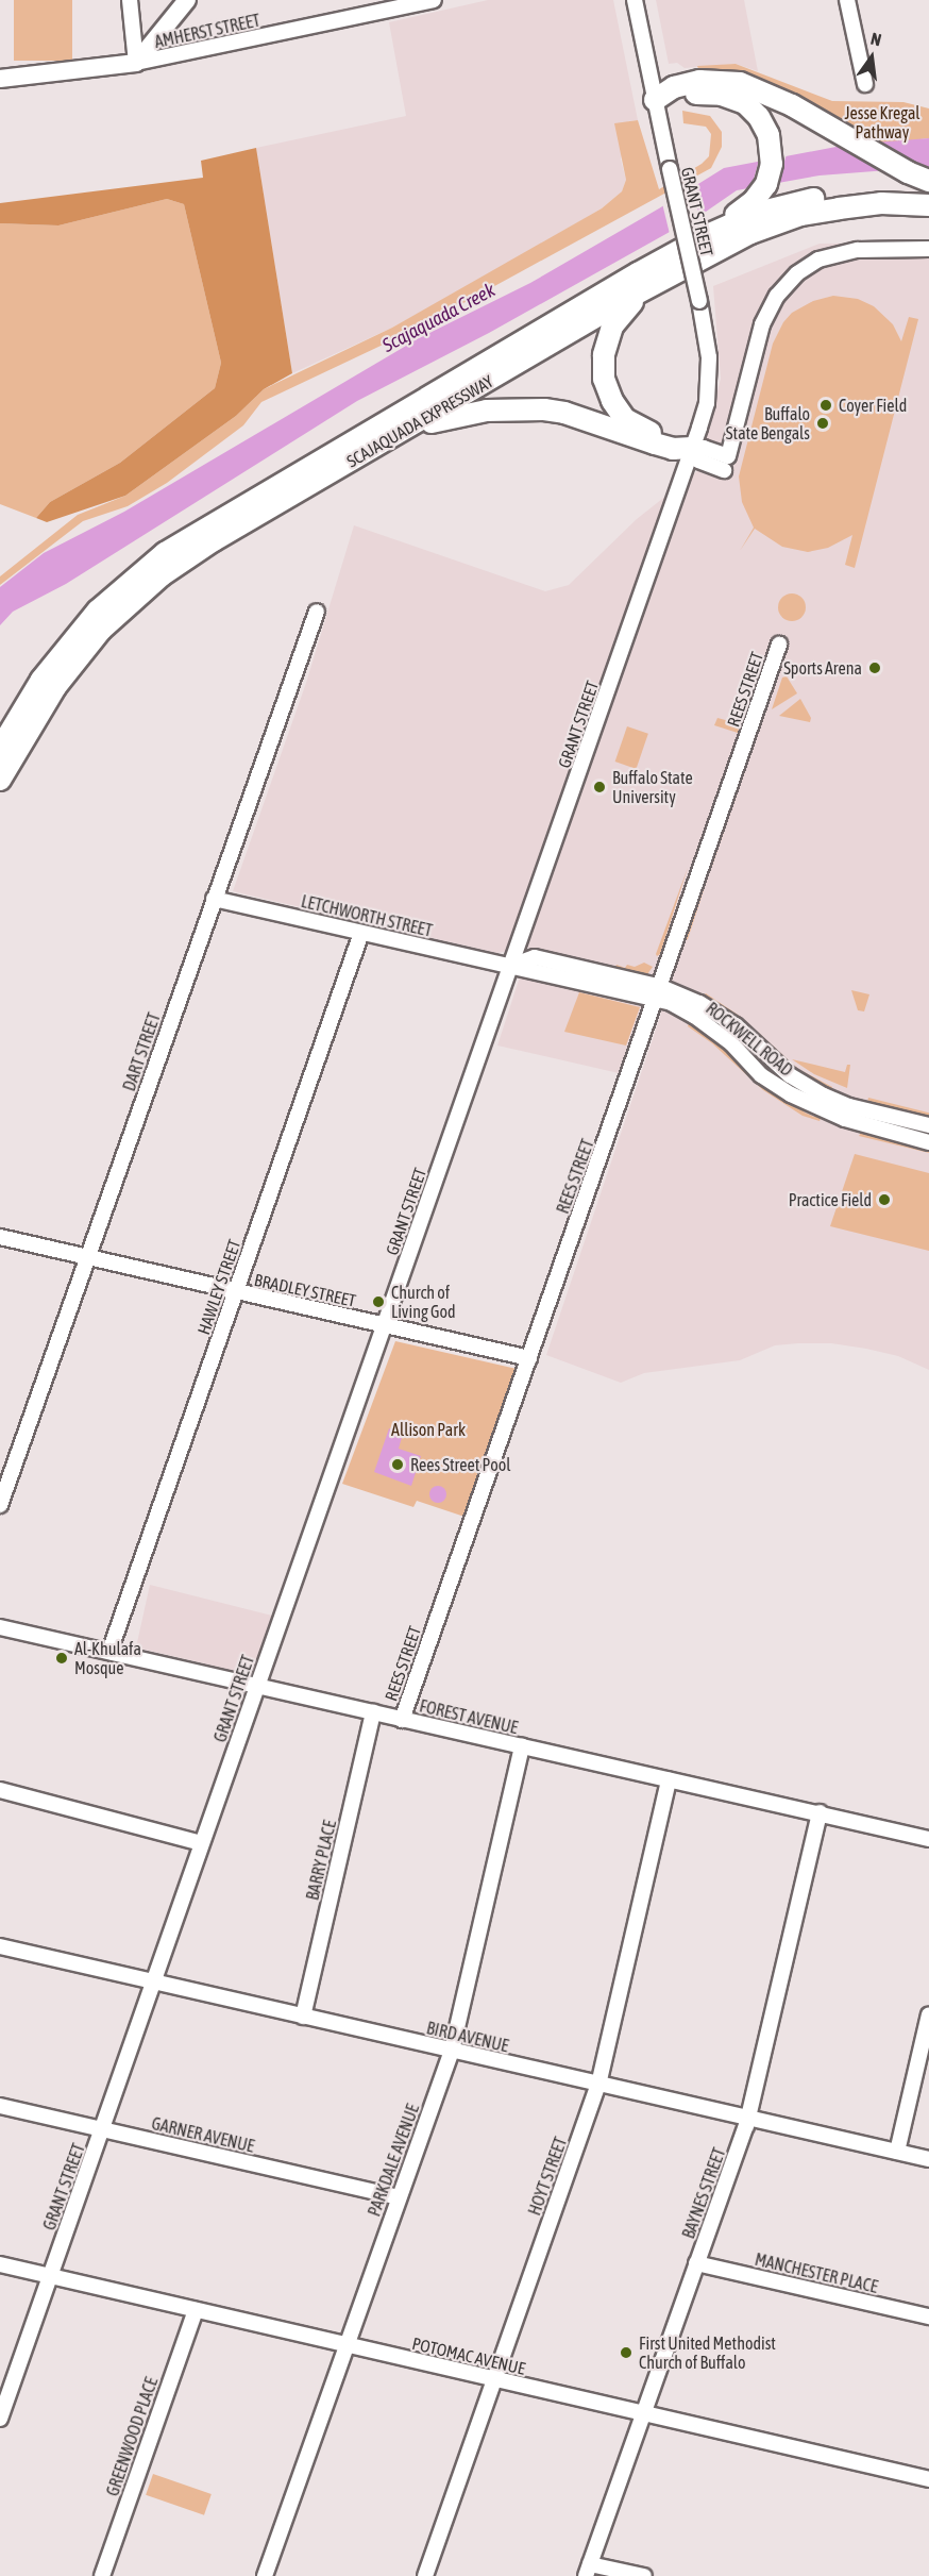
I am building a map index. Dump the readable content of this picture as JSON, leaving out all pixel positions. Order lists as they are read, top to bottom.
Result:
{
  "streets": {
    "highway": ["SCAJAQUADA EXPRESSWAY"],
    "street": [
      "AMHERST STREET",
      "GRANT STREET",
      "REES STREET",
      "LETCHWORTH STREET",
      "ROCKWELL ROAD",
      "DART STREET",
      "HAWLEY STREET",
      "BRADLEY STREET",
      "FOREST AVENUE",
      "BARRY PLACE",
      "BIRD AVENUE",
      "GARNER AVENUE",
      "PARKDALE AVENUE",
      "HOYT STREET",
      "BAYNES STREET",
      "MANCHESTER PLACE",
      "POTOMAC AVENUE",
      "GREENWOOD PLACE"
    ]
  },
  "crossings": [
    ["GRANT STREET", "LETCHWORTH STREET"],
    ["GRANT STREET", "BRADLEY STREET"],
    ["GRANT STREET", "FOREST AVENUE"],
    ["GRANT STREET", "BIRD AVENUE"],
    ["GRANT STREET", "GARNER AVENUE"],
    ["GRANT STREET", "POTOMAC AVENUE"],
    ["REES STREET", "LETCHWORTH STREET"],
    ["REES STREET", "ROCKWELL ROAD"],
    ["REES STREET", "BRADLEY STREET"],
    ["REES STREET", "FOREST AVENUE"],
    ["LETCHWORTH STREET", "ROCKWELL ROAD"],
    ["LETCHWORTH STREET", "DART STREET"],
    ["LETCHWORTH STREET", "HAWLEY STREET"],
    ["DART STREET", "BRADLEY STREET"],
    ["HAWLEY STREET", "BRADLEY STREET"],
    ["HAWLEY STREET", "FOREST AVENUE"],
    ["FOREST AVENUE", "BARRY PLACE"],
    ["FOREST AVENUE", "PARKDALE AVENUE"],
    ["FOREST AVENUE", "HOYT STREET"],
    ["FOREST AVENUE", "BAYNES STREET"],
    ["BARRY PLACE", "BIRD AVENUE"],
    ["BIRD AVENUE", "PARKDALE AVENUE"],
    ["BIRD AVENUE", "HOYT STREET"],
    ["BIRD AVENUE", "BAYNES STREET"],
    ["GARNER AVENUE", "PARKDALE AVENUE"],
    ["PARKDALE AVENUE", "POTOMAC AVENUE"],
    ["HOYT STREET", "POTOMAC AVENUE"],
    ["BAYNES STREET", "MANCHESTER PLACE"],
    ["BAYNES STREET", "POTOMAC AVENUE"],
    ["POTOMAC AVENUE", "GREENWOOD PLACE"]
  ],
  "water": ["Scajaquada Creek"],
  "parks": ["Jesse Kregal Pathway", "Allison Park"],
  "places": [
    "Coyer Field",
    "Buffalo State Bengals",
    "Sports Arena",
    "Buffalo State University",
    "Practice Field",
    "Church of Living God",
    "Rees Street Pool",
    "Al-Khulafa Mosque",
    "First United Methodist Church of Buffalo"
  ],
  "north": "top"
}
